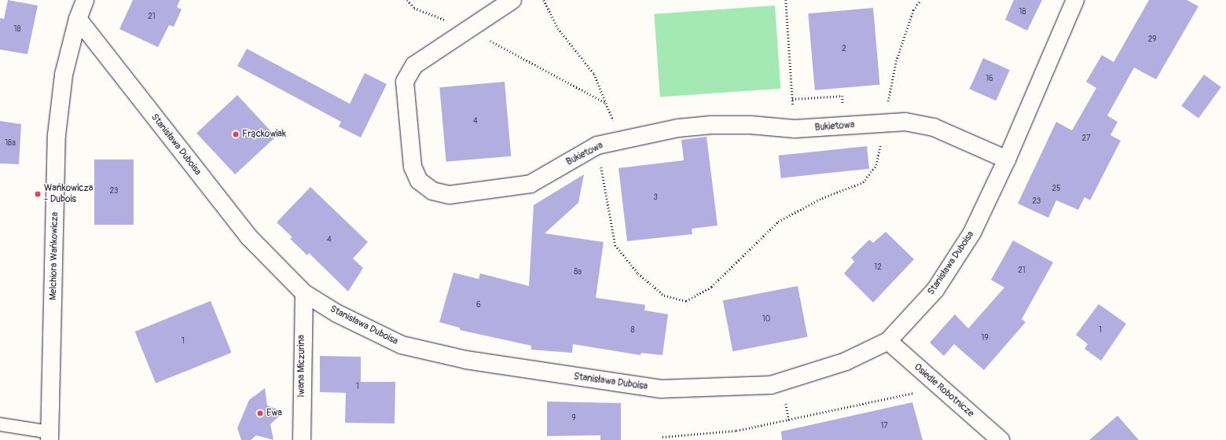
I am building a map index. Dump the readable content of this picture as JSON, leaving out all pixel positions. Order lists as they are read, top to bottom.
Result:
{
  "streets": {
    "street": [
      "Bukietowa",
      "Stanisława Duboisa",
      "Melchiora Wańkowicza",
      "Iwana Miczurina",
      "Osiedle Robotnicze"
    ]
  },
  "crossings": [
    ["Bukietowa", "Stanisława Duboisa"],
    ["Stanisława Duboisa", "Melchiora Wańkowicza"],
    ["Stanisława Duboisa", "Iwana Miczurina"],
    ["Stanisława Duboisa", "Osiedle Robotnicze"]
  ],
  "places": ["Frąckowiak", "Wańkowicza - Dubois", "Ewa"],
  "house_numbers": [
    "18",
    "21",
    "18",
    "29",
    "2",
    "16",
    "4",
    "27",
    "18a",
    "25",
    "23",
    "3",
    "23",
    "4",
    "12",
    "21",
    "8a",
    "6",
    "10",
    "8",
    "1",
    "19",
    "1",
    "1",
    "9",
    "17"
  ]
}
